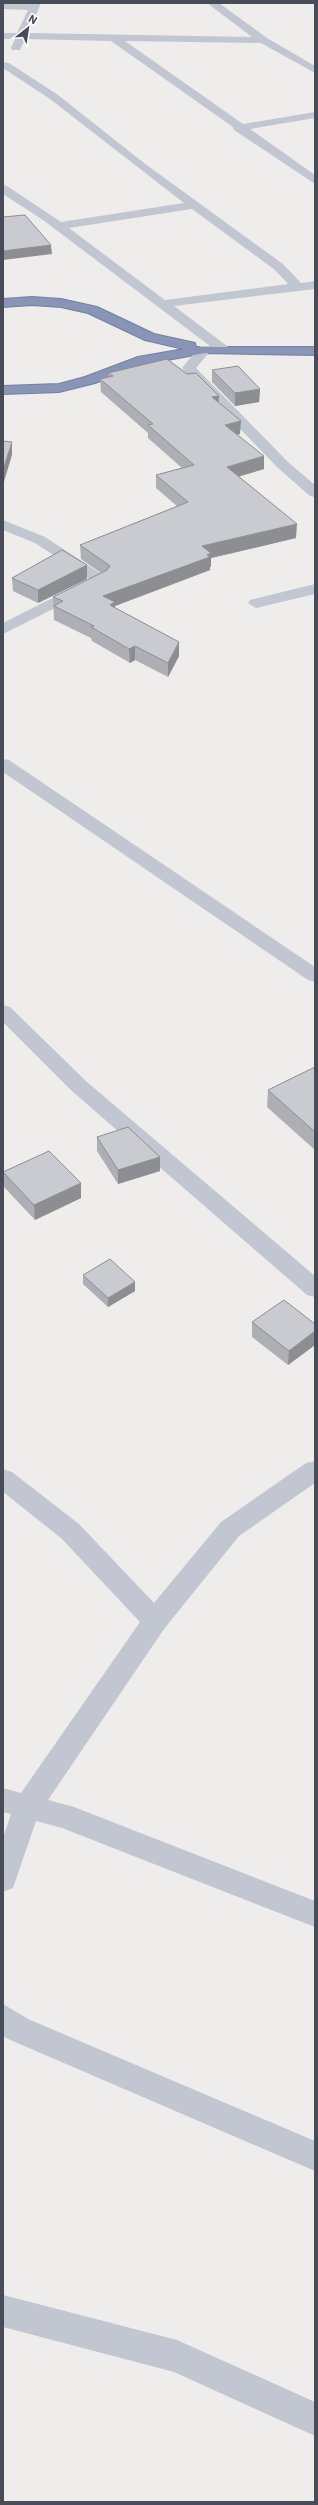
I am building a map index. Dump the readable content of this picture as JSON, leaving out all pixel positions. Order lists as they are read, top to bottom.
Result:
{
  "north": "top right"
}
